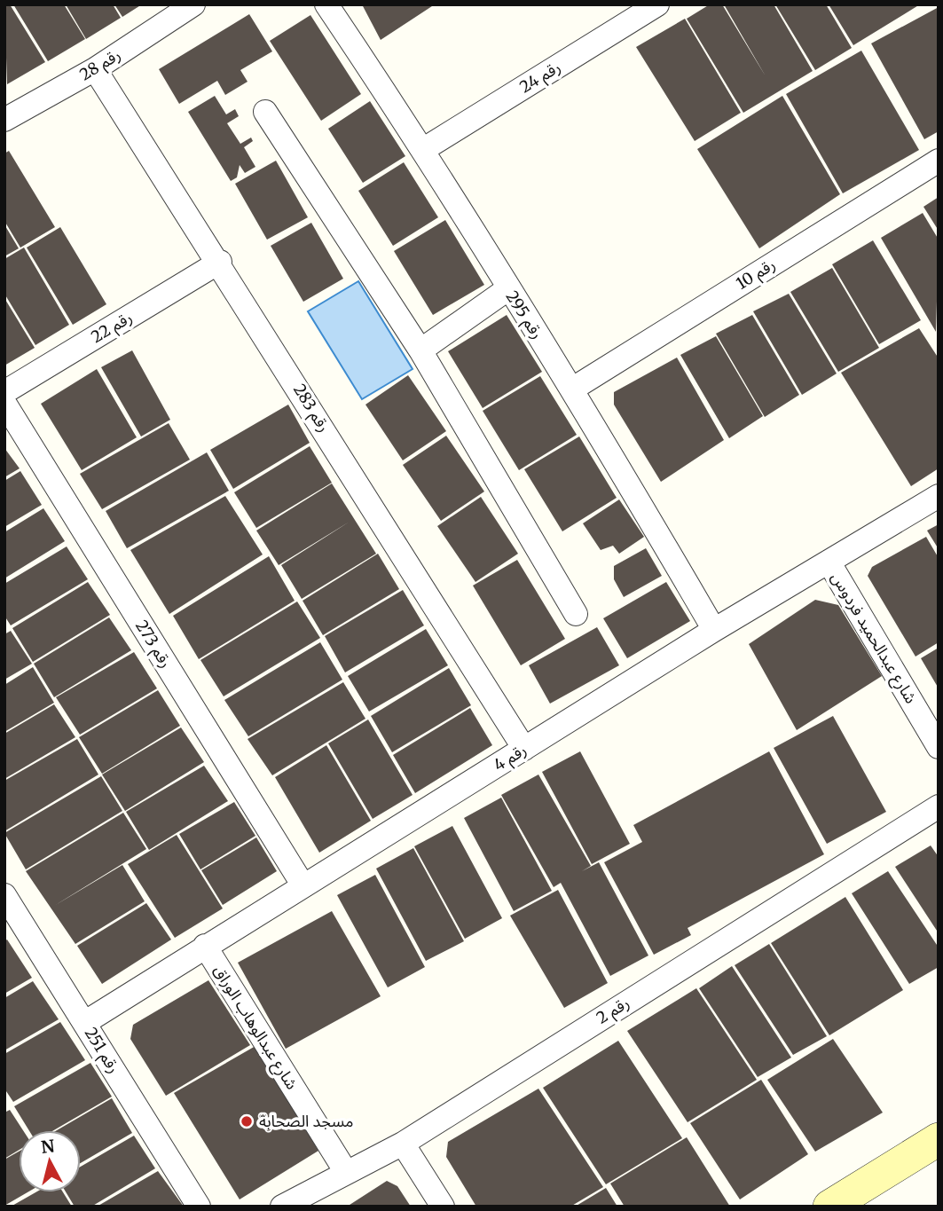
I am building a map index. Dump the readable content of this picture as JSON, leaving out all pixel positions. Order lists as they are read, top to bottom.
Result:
{
  "streets": {
    "street": [
      "رقم 28",
      "رقم 24",
      "رقم 10",
      "رقم 295",
      "رقم 22",
      "رقم 283",
      "شارع عبدالحميد فردوس",
      "رقم 273",
      "رقم 4",
      "رقم 2",
      "شارع عبدالوهاب الوراق",
      "رقم 251"
    ]
  },
  "crossings": [
    ["رقم 28", "رقم 283"],
    ["رقم 24", "رقم 295"],
    ["رقم 10", "رقم 295"],
    ["رقم 295", "رقم 4"],
    ["رقم 22", "رقم 283"],
    ["رقم 283", "رقم 4"],
    ["شارع عبدالحميد فردوس", "رقم 4"],
    ["رقم 273", "رقم 4"],
    ["رقم 4", "شارع عبدالوهاب الوراق"],
    ["رقم 4", "رقم 251"],
    ["رقم 2", "شارع عبدالوهاب الوراق"]
  ],
  "places": ["مسجد الصحابة"],
  "north": "top"
}
